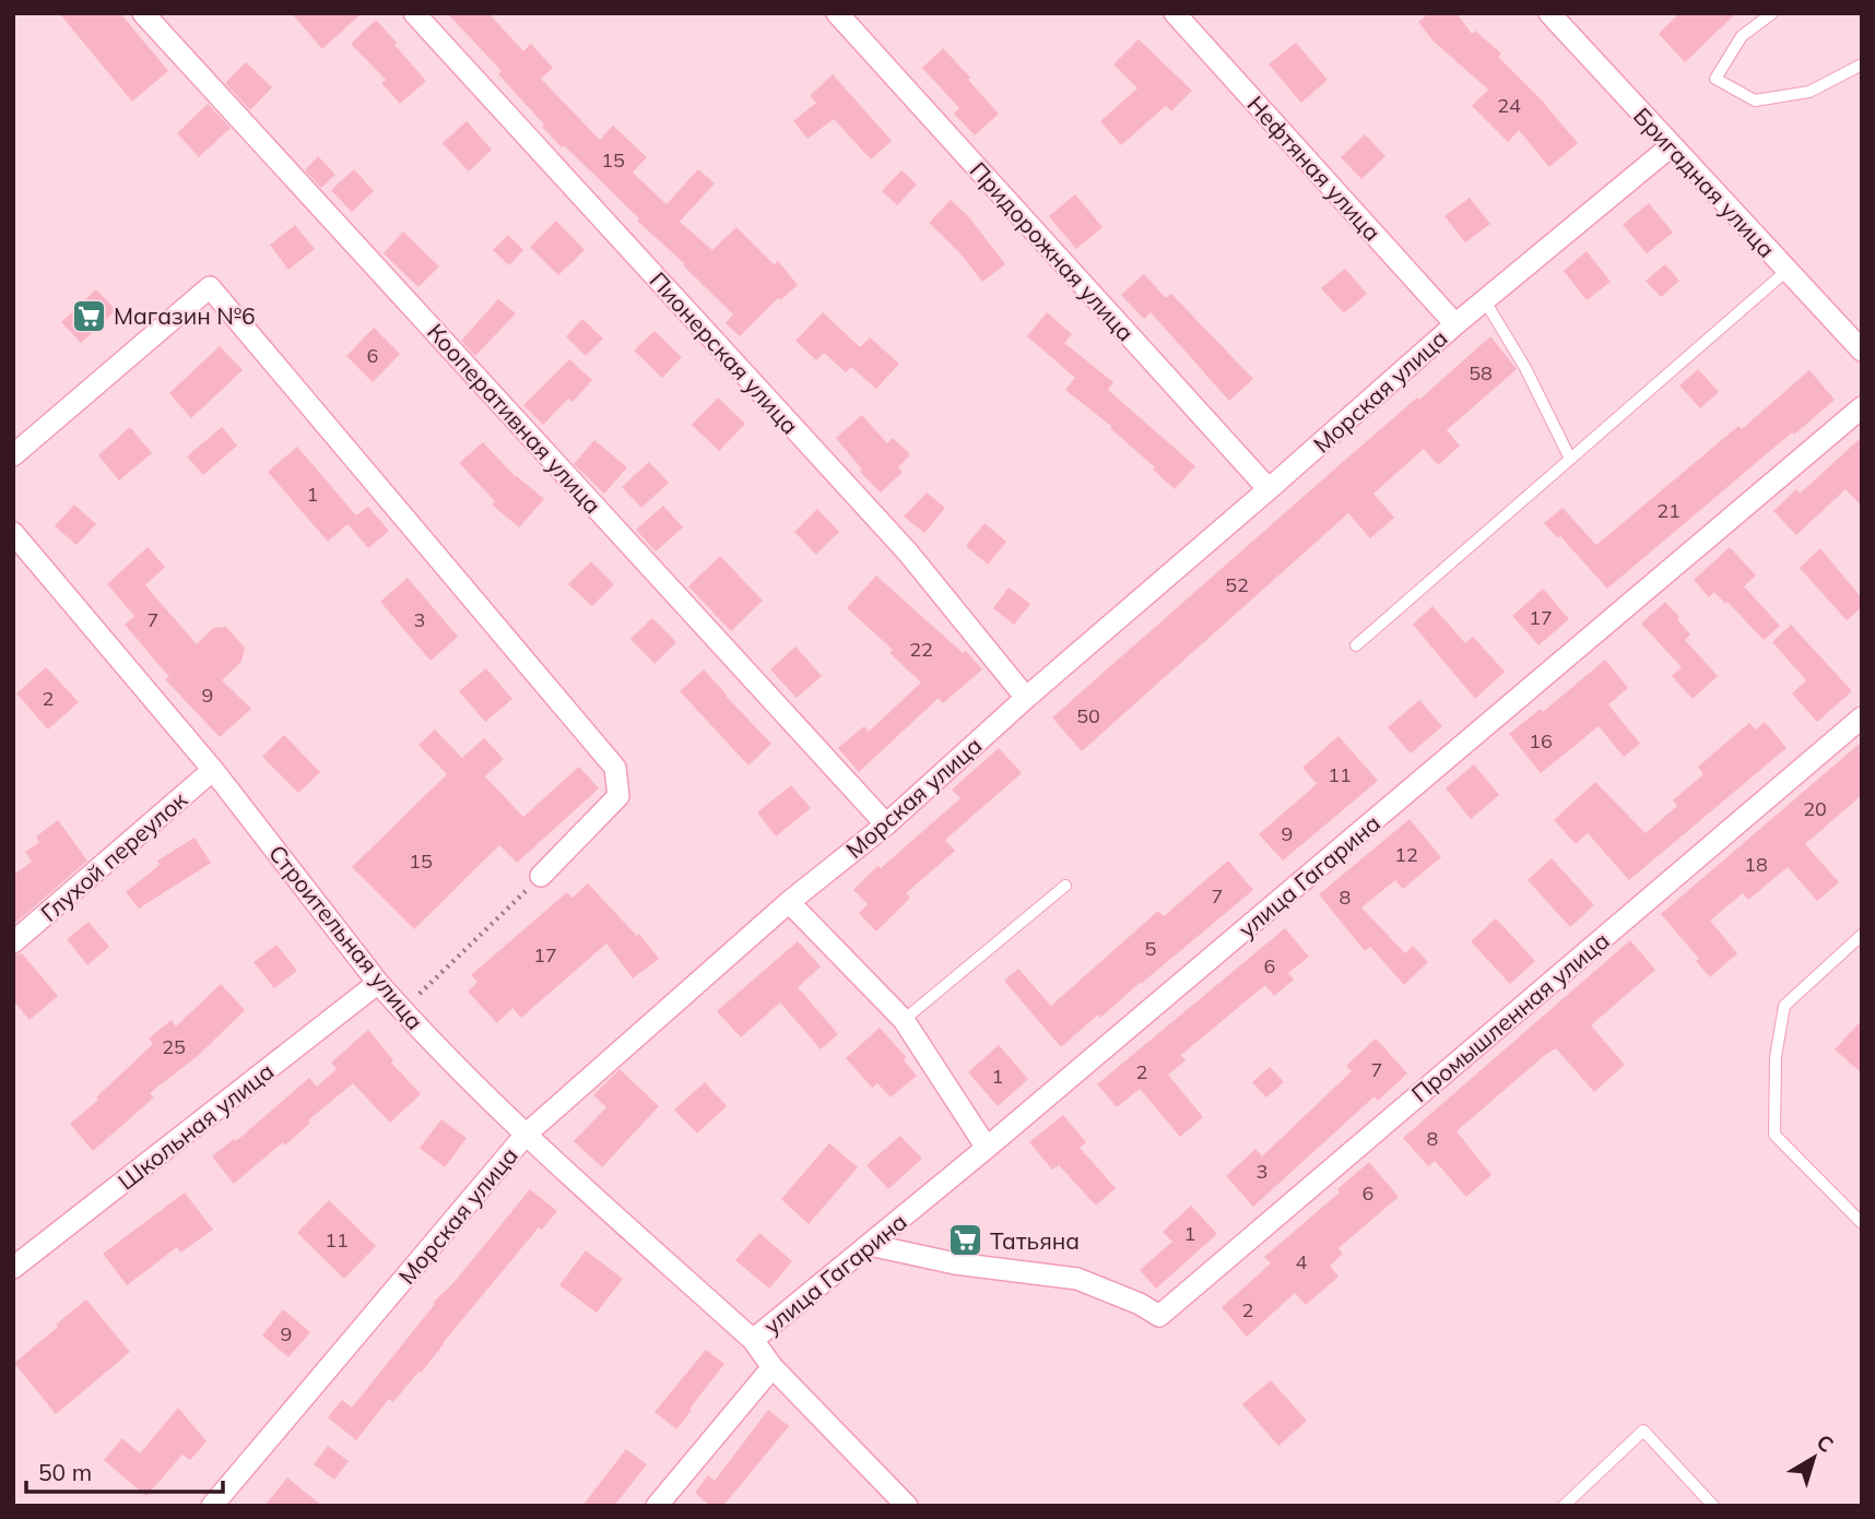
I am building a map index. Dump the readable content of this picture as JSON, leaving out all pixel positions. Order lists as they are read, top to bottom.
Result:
{
  "streets": {
    "street": [
      "Нефтяная улица",
      "Бригадная улица",
      "Придорожная улица",
      "Пионерская улица",
      "Морская улица",
      "Кооперативная улица",
      "Глухой переулок",
      "улица Гагарина",
      "Строительная улица",
      "Промышленная улица",
      "Школьная улица"
    ]
  },
  "crossings": [
    ["Нефтяная улица", "Морская улица"],
    ["Бригадная улица", "Морская улица"],
    ["Придорожная улица", "Морская улица"],
    ["Пионерская улица", "Морская улица"],
    ["Морская улица", "Кооперативная улица"],
    ["Морская улица", "Строительная улица"],
    ["Глухой переулок", "Строительная улица"],
    ["улица Гагарина", "Строительная улица"],
    ["улица Гагарина", "Промышленная улица"],
    ["Строительная улица", "Школьная улица"]
  ],
  "places": {
    "supermarket": ["Магазин №6", "Татьяна"]
  },
  "house_numbers": [
    "24",
    "15",
    "6",
    "58",
    "1",
    "21",
    "52",
    "17",
    "7",
    "3",
    "22",
    "9",
    "2",
    "50",
    "16",
    "11",
    "20",
    "9",
    "12",
    "15",
    "18",
    "7",
    "8",
    "5",
    "17",
    "6",
    "25",
    "7",
    "2",
    "1",
    "8",
    "3",
    "6",
    "1",
    "11",
    "4",
    "2",
    "9"
  ],
  "scale_bar": "50 m",
  "north": "top right"
}
